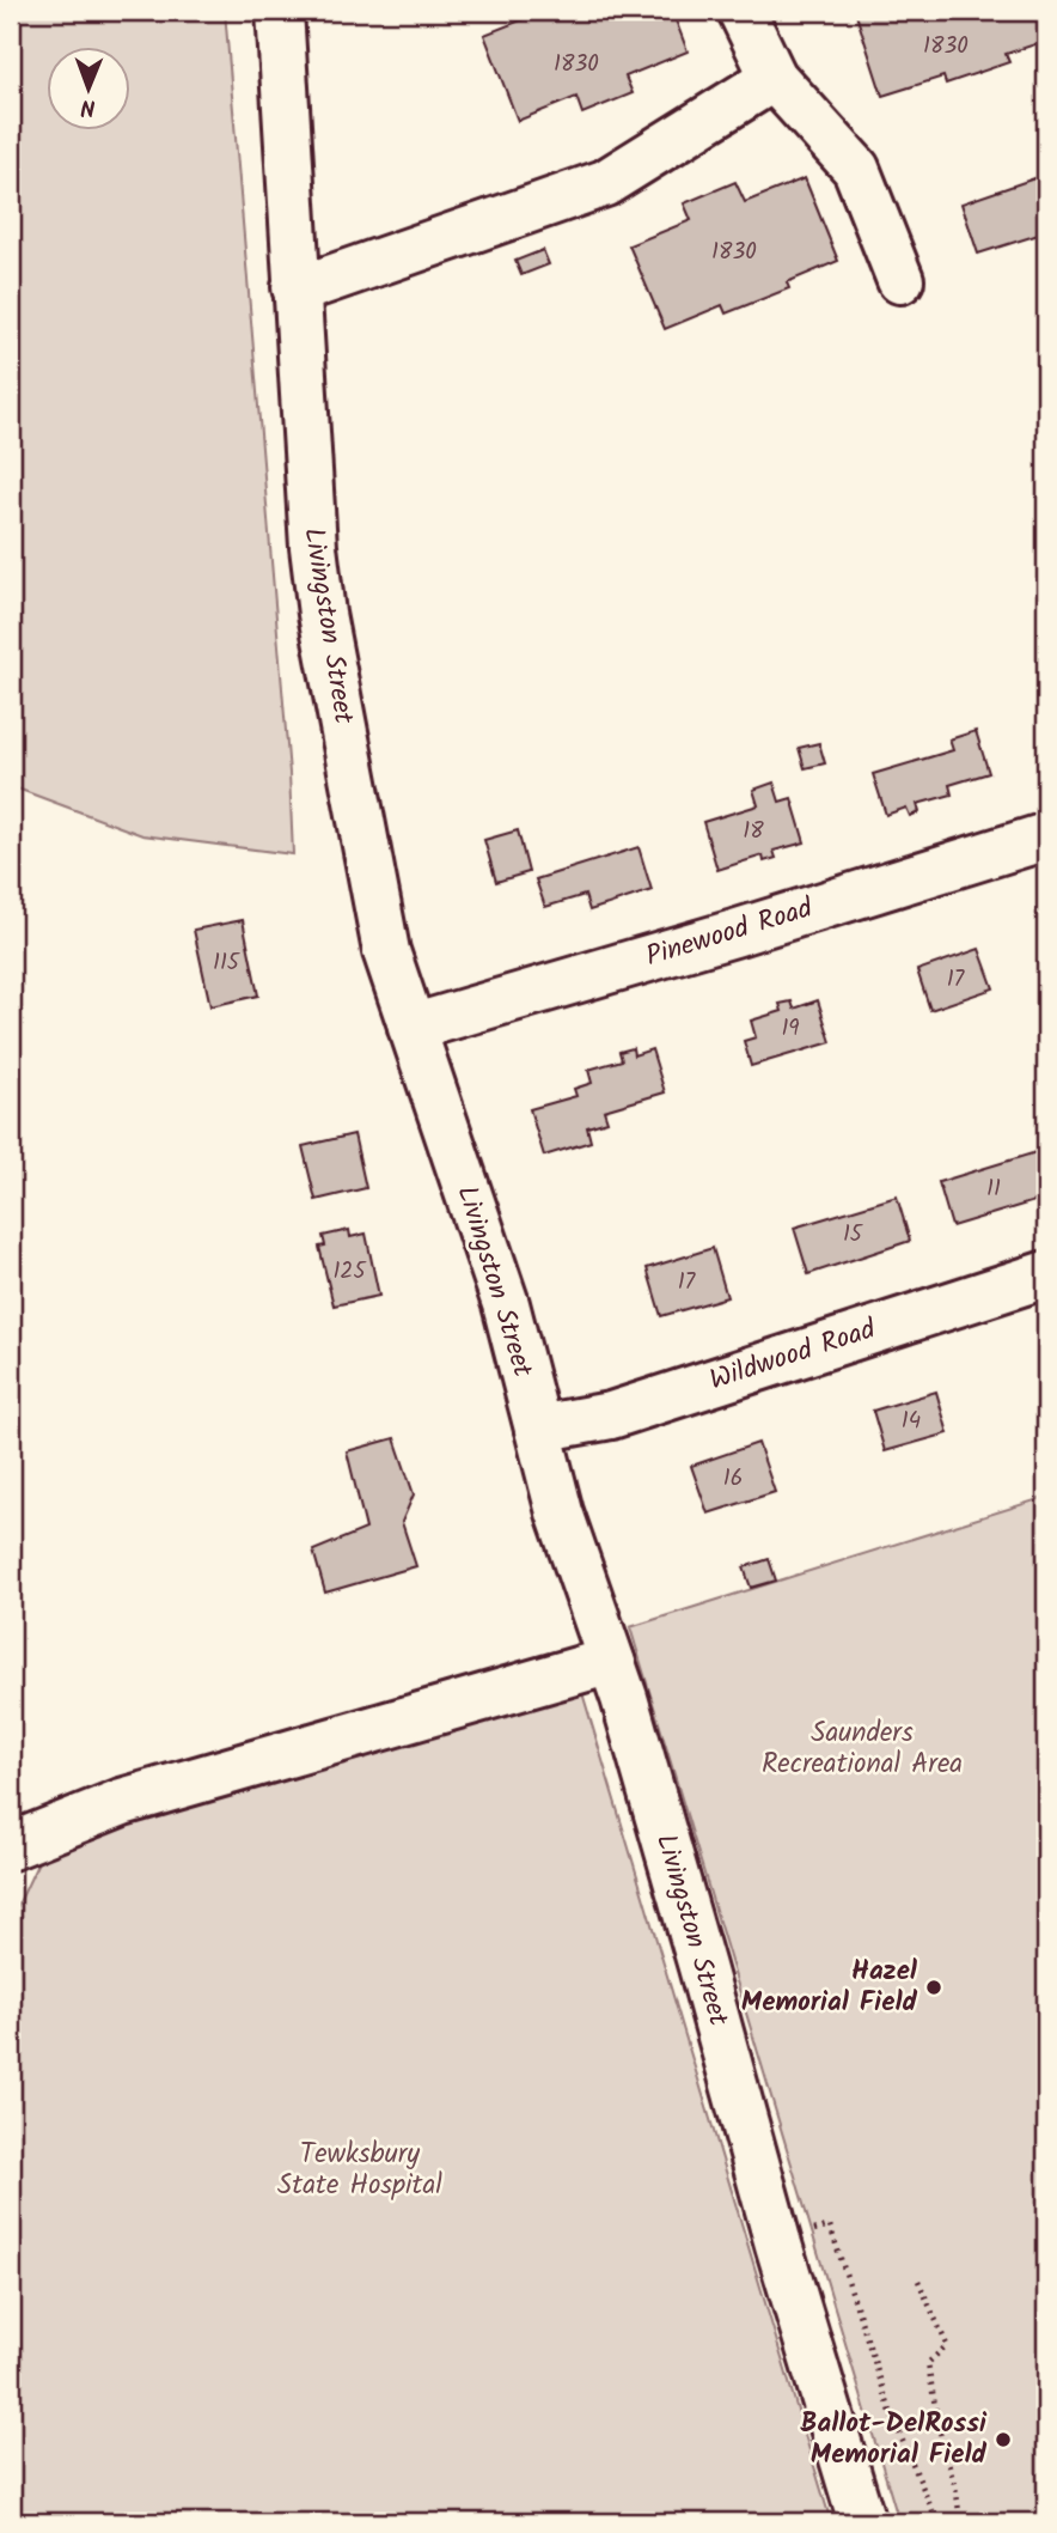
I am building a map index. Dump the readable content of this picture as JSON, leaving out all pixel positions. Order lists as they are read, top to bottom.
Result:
{
  "streets": {
    "street": ["Livingston Street", "Pinewood Road", "Wildwood Road"]
  },
  "crossings": [
    ["Livingston Street", "Pinewood Road"],
    ["Livingston Street", "Wildwood Road"]
  ],
  "parks": ["Saunders Recreational Area", "Tewksbury State Hospital"],
  "places": ["Hazel Memorial Field", "Ballot-DelRossi Memorial Field"],
  "house_numbers": [
    "1830",
    "1830",
    "1830",
    "18",
    "115",
    "17",
    "19",
    "11",
    "15",
    "125",
    "17",
    "14",
    "16"
  ],
  "north": "bottom"
}
